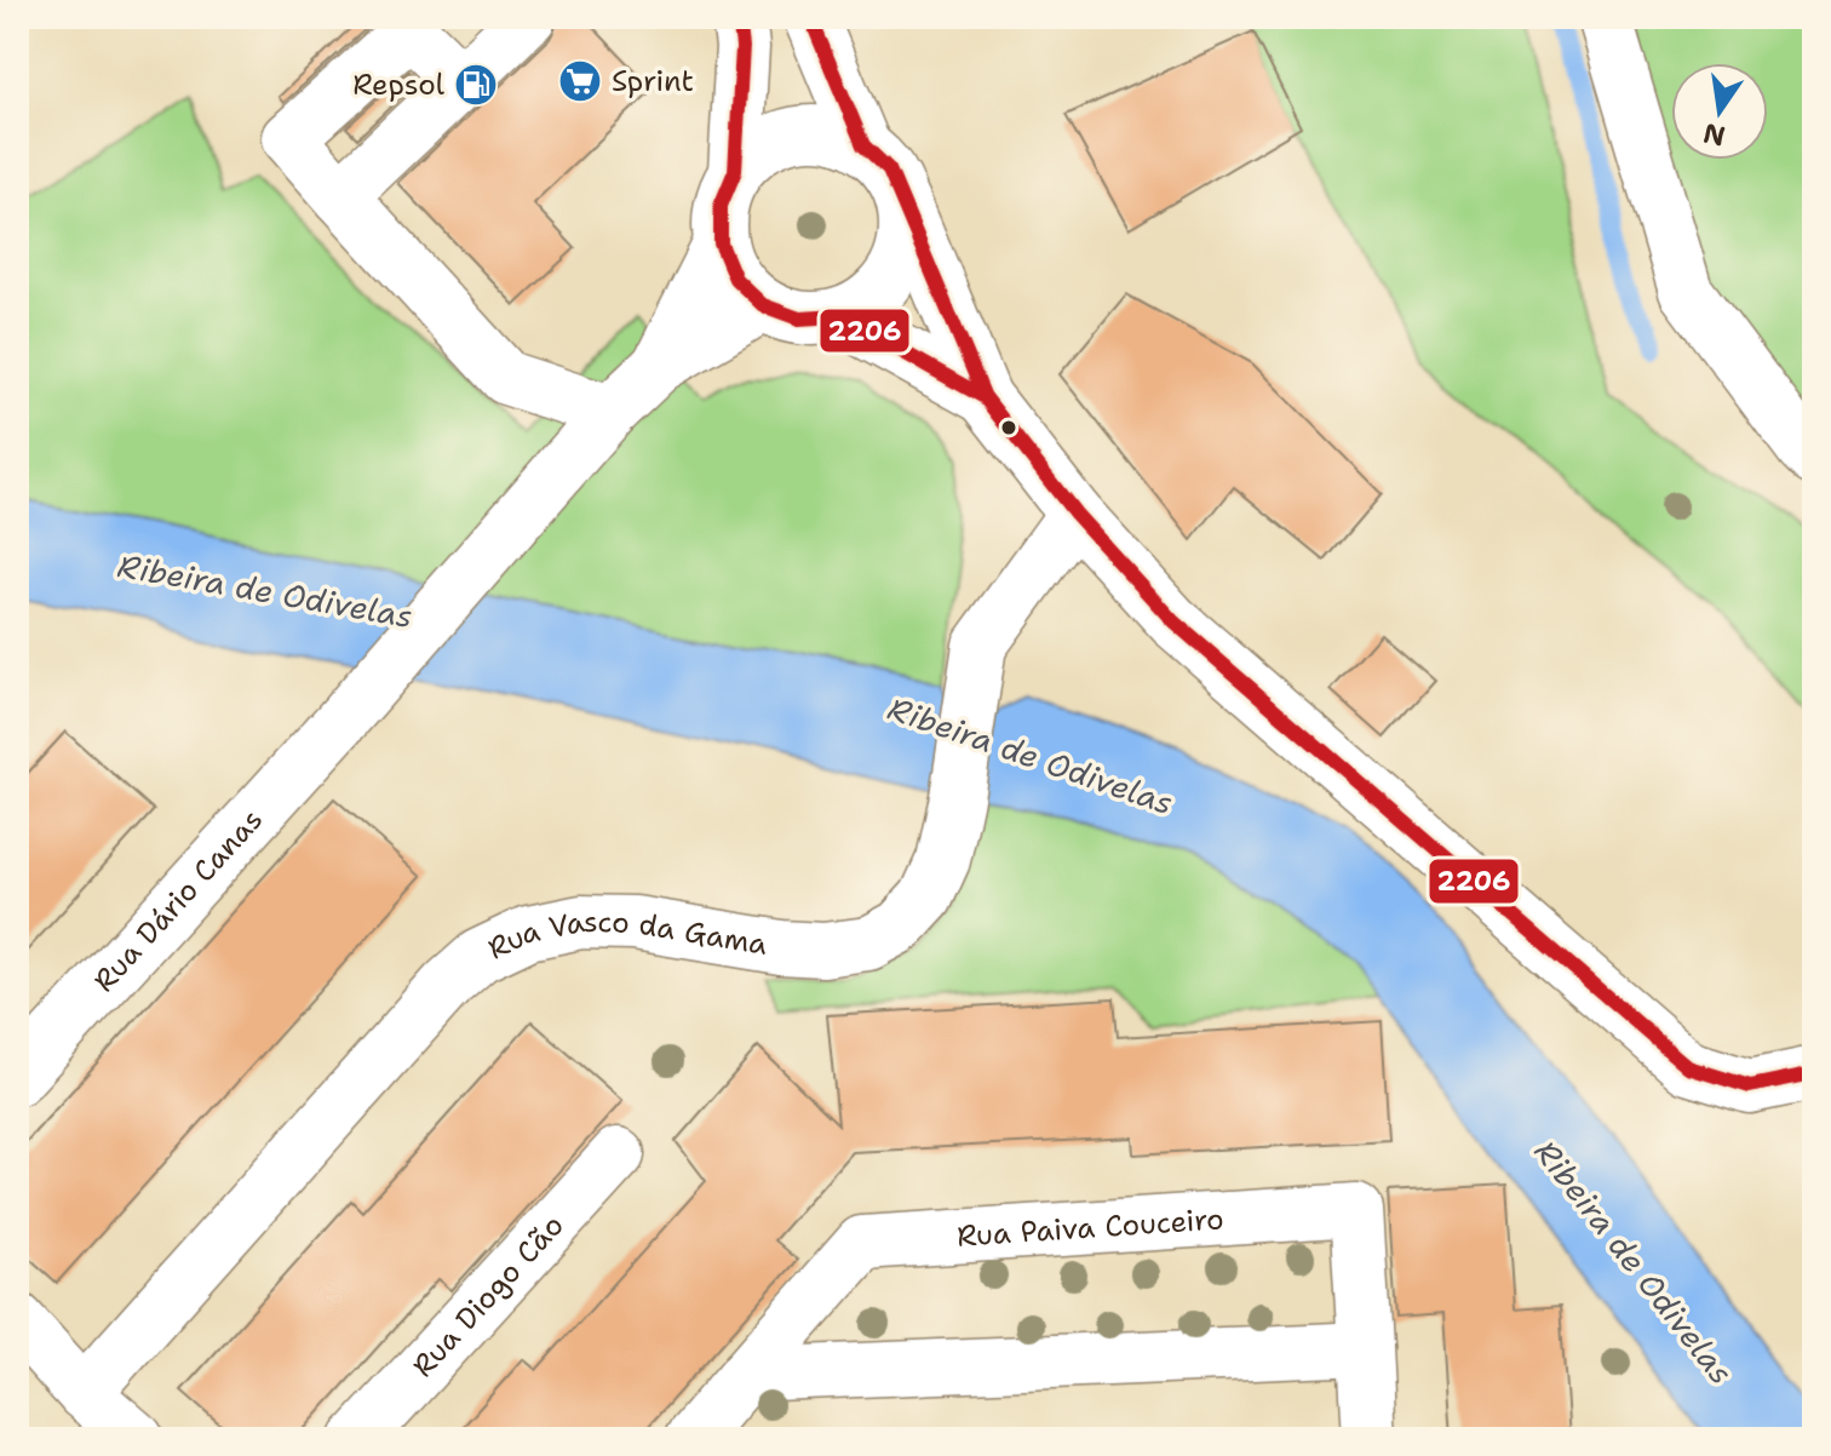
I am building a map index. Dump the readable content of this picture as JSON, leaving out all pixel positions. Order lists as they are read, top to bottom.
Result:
{
  "streets": {
    "street": [
      "Rua Dário Canas",
      "Rua Vasco da Gama",
      "Rua Paiva Couceiro",
      "Rua Diogo Cão"
    ]
  },
  "water": ["Ribeira de Odivelas"],
  "places": {
    "supermarket": ["Sprint"],
    "fuel station": ["Repsol"]
  },
  "lines": ["transit line 2206"],
  "north": "bottom"
}
